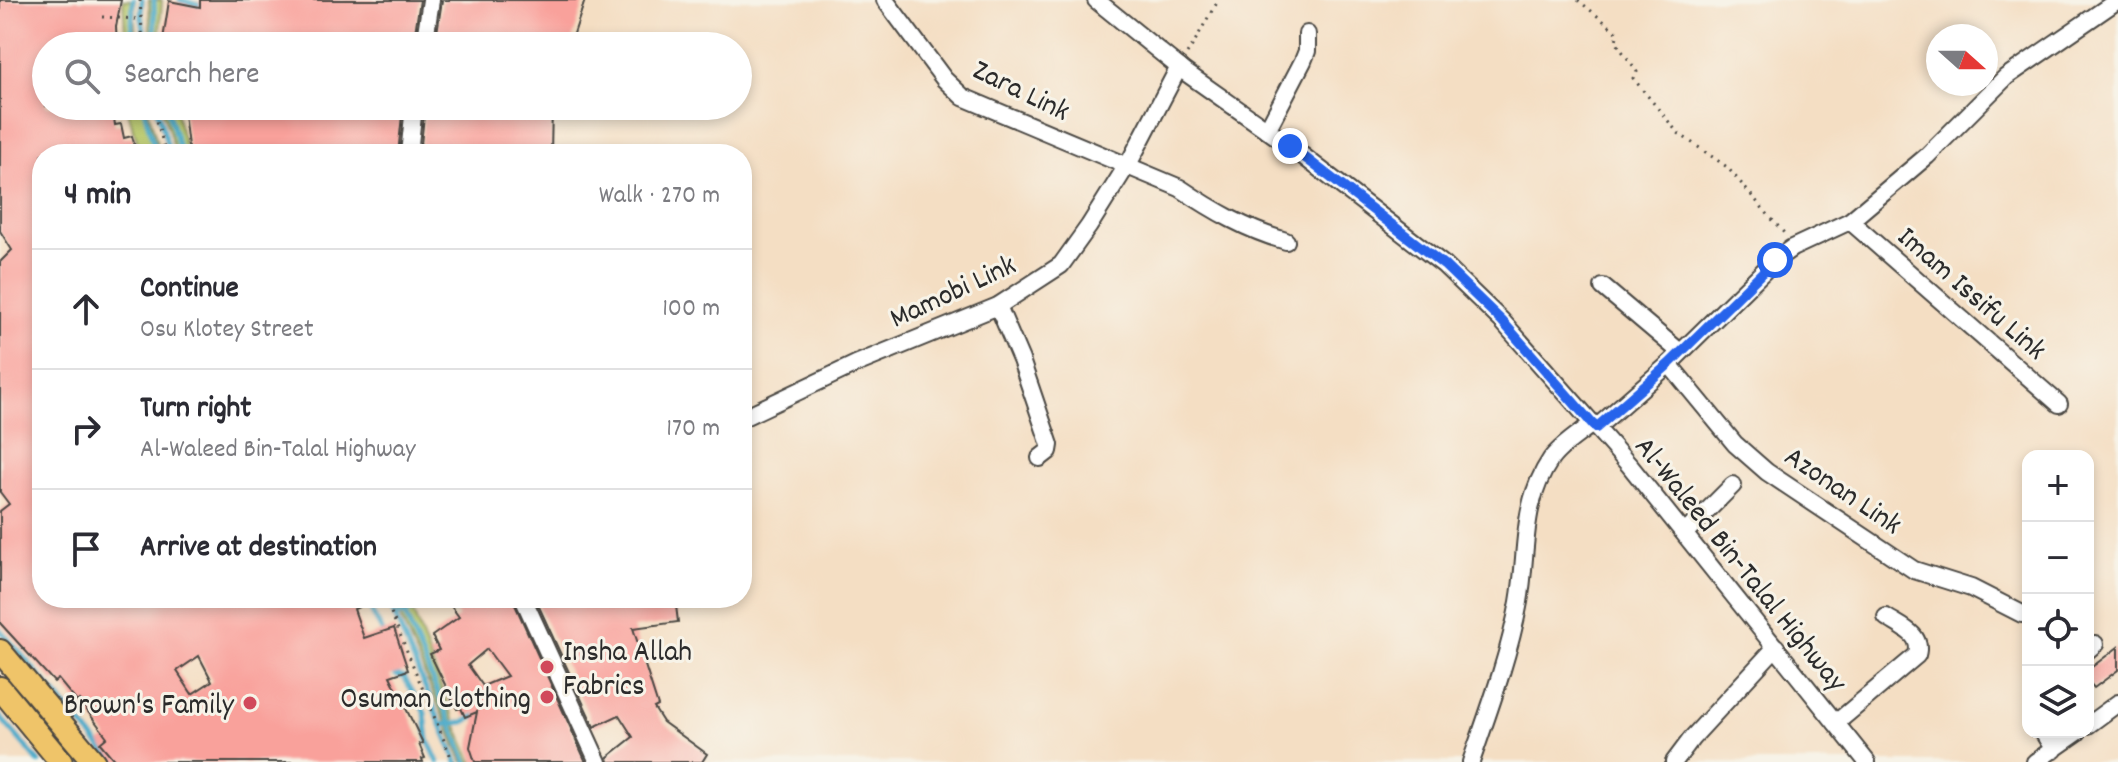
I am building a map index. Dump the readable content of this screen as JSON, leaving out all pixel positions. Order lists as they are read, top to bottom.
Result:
{
  "streets": {
    "street": [
      "Zara Link",
      "Mamobi Link",
      "Imam Issifu Link",
      "Azonan Link",
      "Al-Waleed Bin-Talal Highway"
    ]
  },
  "crossings": [
    ["Zara Link", "Mamobi Link"],
    ["Mamobi Link", "Al-Waleed Bin-Talal Highway"]
  ],
  "places": ["Insha Allah Fabrics", "Osuman Clothing", "Brown's Family"],
  "north": "right",
  "page": {
    "search": "Search here",
    "heading": ["4 min", "Walk · 270 m"],
    "list": [
      ["Continue", "Osu Klotey Street", "100 m"],
      ["Turn right", "Al-Waleed Bin-Talal Highway", "170 m"],
      "Arrive at destination"
    ],
    "map_buttons": ["+", "−"]
  }
}
